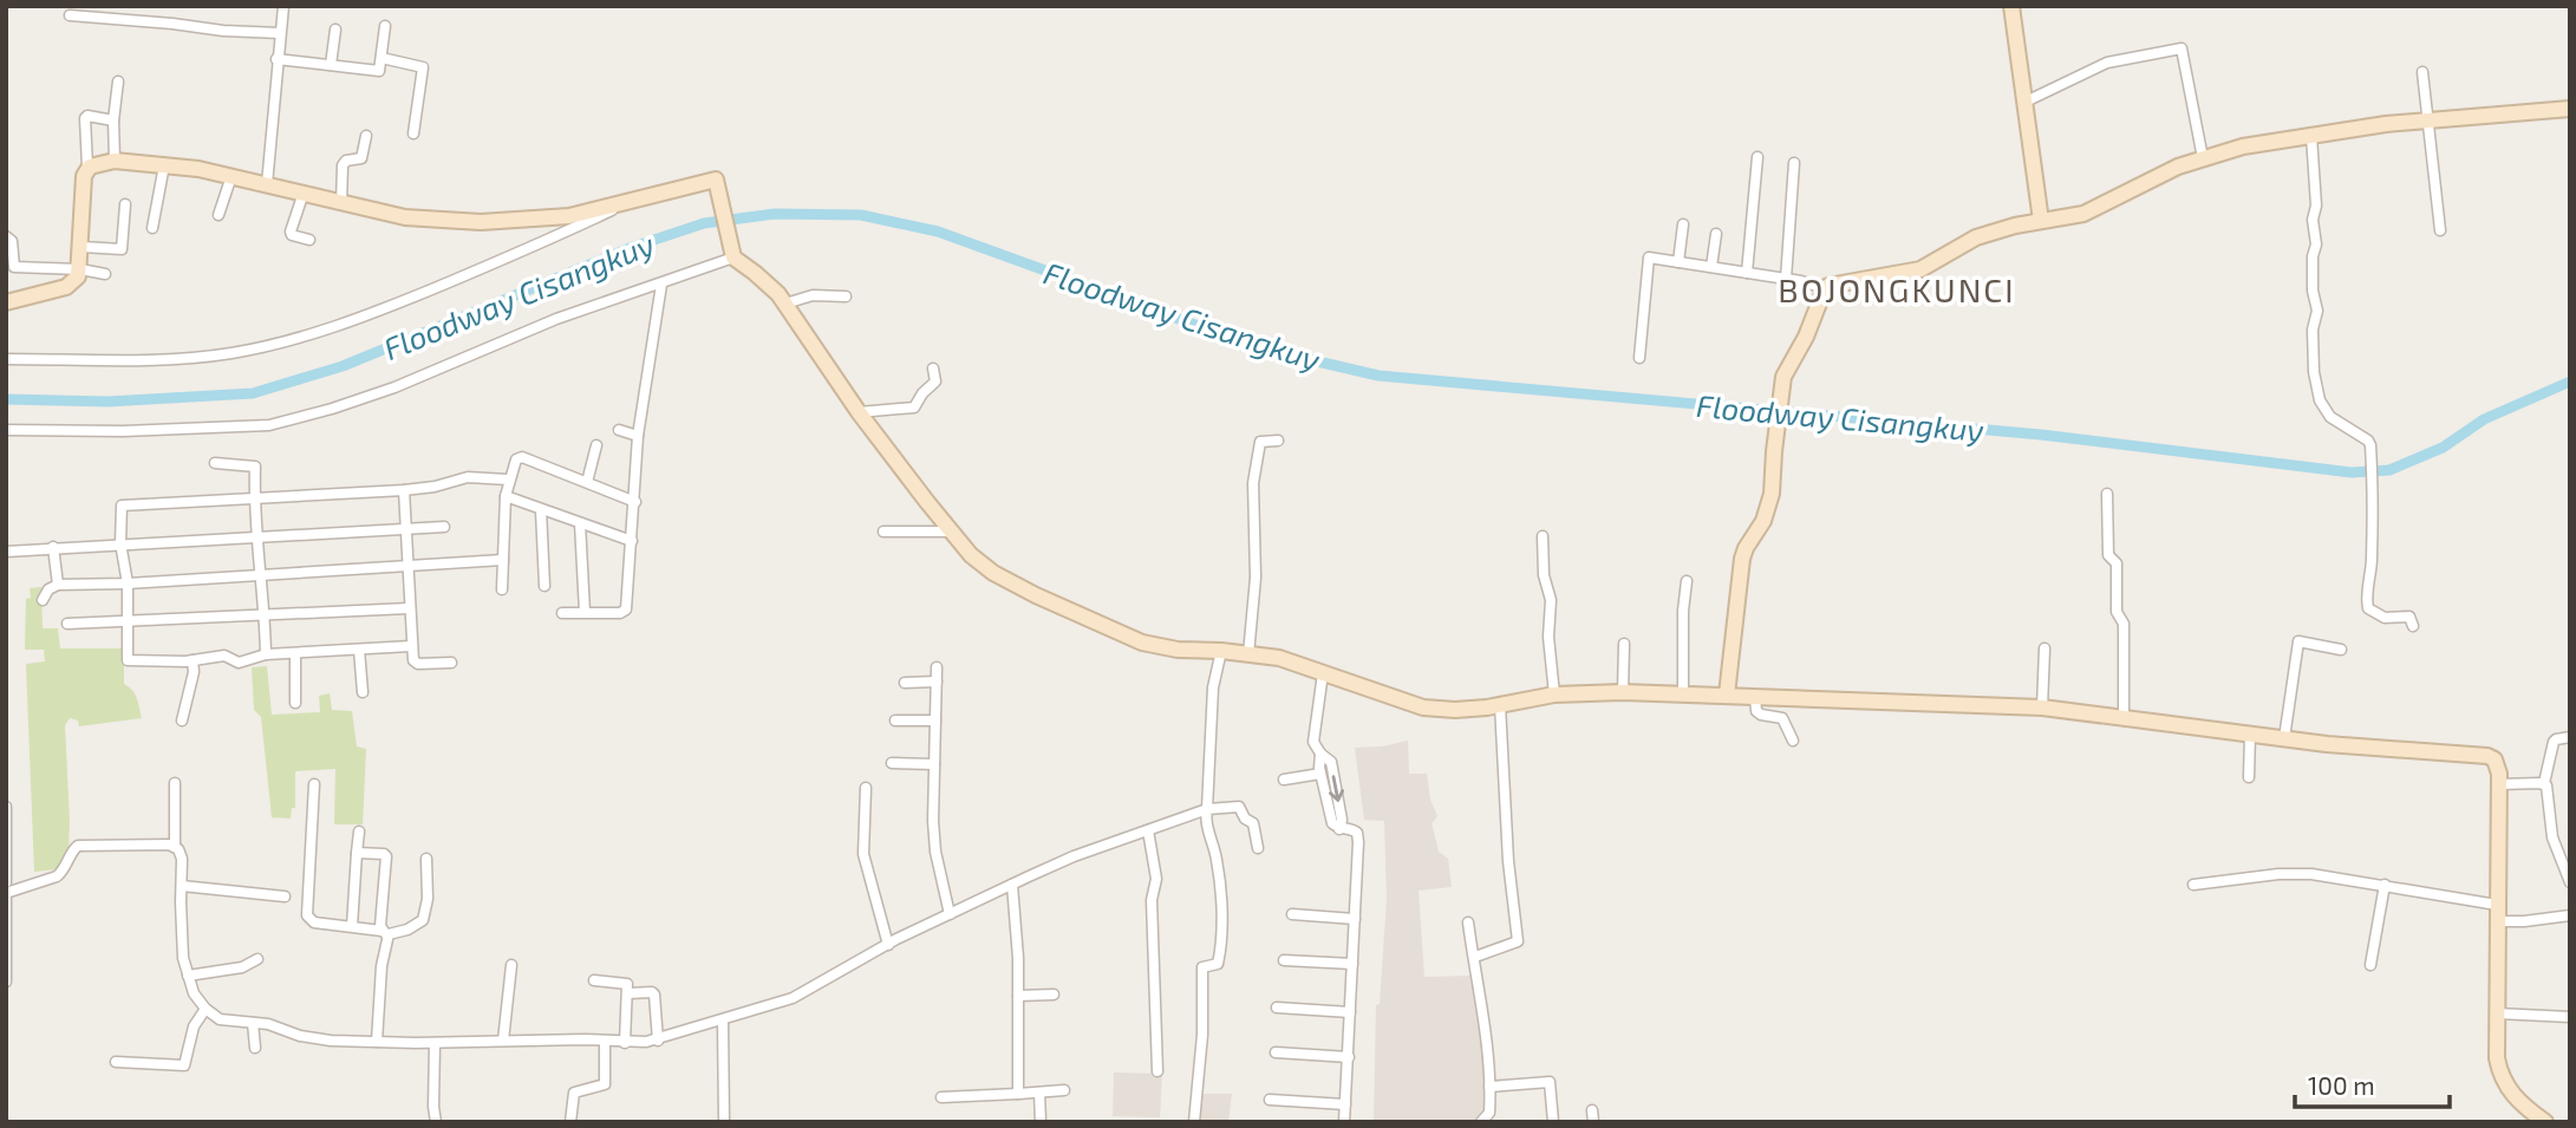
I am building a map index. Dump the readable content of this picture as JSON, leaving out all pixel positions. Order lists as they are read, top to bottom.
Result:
{
  "districts": ["BOJONGKUNCI"],
  "water": ["Floodway Cisangkuy"],
  "scale_bar": "100 m"
}
